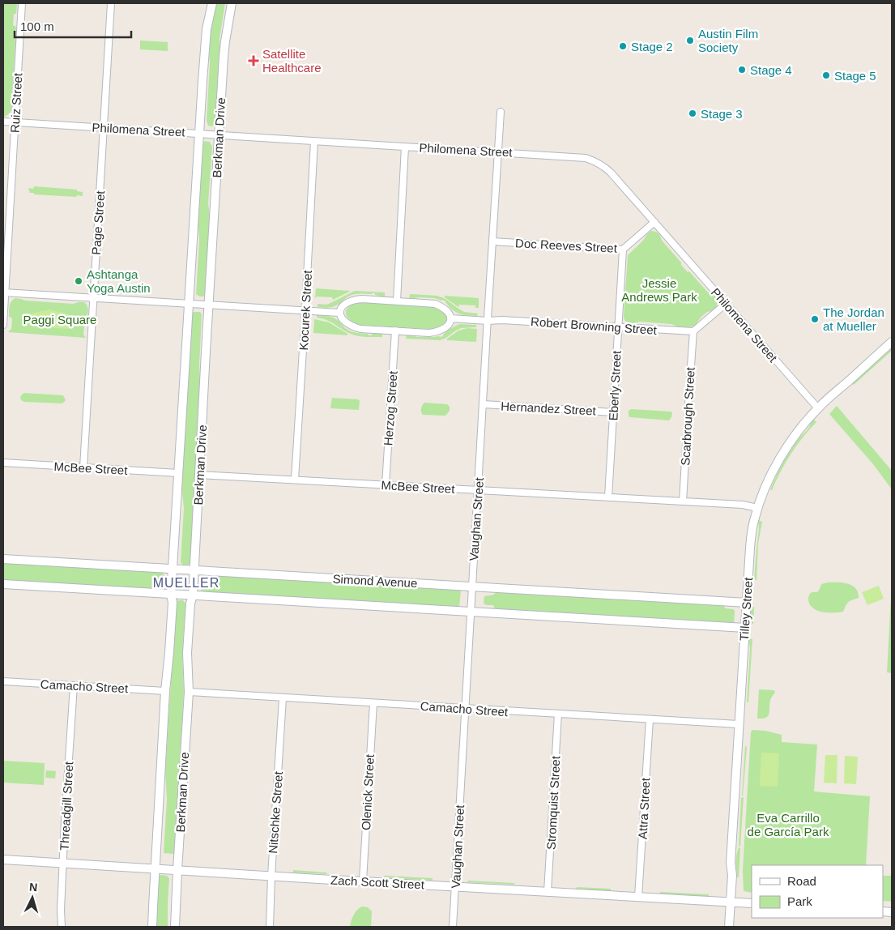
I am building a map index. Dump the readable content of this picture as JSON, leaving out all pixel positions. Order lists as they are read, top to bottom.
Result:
{
  "streets": {
    "street": [
      "Ruiz Street",
      "Philomena Street",
      "Berkman Drive",
      "Page Street",
      "Doc Reeves Street",
      "Kocurek Street",
      "Robert Browning Street",
      "Eberly Street",
      "Herzog Street",
      "Hernandez Street",
      "Scarbrough Street",
      "McBee Street",
      "Vaughan Street",
      "Simond Avenue",
      "Tilley Street",
      "Camacho Street",
      "Olenick Street",
      "Stromquist Street",
      "Threadgill Street",
      "Attra Street",
      "Nitschke Street",
      "Zach Scott Street"
    ]
  },
  "crossings": [
    ["Ruiz Street", "Philomena Street"],
    ["Philomena Street", "Berkman Drive"],
    ["Philomena Street", "Page Street"],
    ["Philomena Street", "Doc Reeves Street"],
    ["Philomena Street", "Kocurek Street"],
    ["Philomena Street", "Vaughan Street"],
    ["Philomena Street", "Tilley Street"],
    ["Berkman Drive", "McBee Street"],
    ["Berkman Drive", "Simond Avenue"],
    ["Berkman Drive", "Camacho Street"],
    ["Berkman Drive", "Zach Scott Street"],
    ["Page Street", "McBee Street"],
    ["Doc Reeves Street", "Eberly Street"],
    ["Doc Reeves Street", "Vaughan Street"],
    ["Kocurek Street", "McBee Street"],
    ["Robert Browning Street", "Eberly Street"],
    ["Robert Browning Street", "Scarbrough Street"],
    ["Robert Browning Street", "Vaughan Street"],
    ["Eberly Street", "Hernandez Street"],
    ["Eberly Street", "McBee Street"],
    ["Herzog Street", "McBee Street"],
    ["Hernandez Street", "Vaughan Street"],
    ["Scarbrough Street", "McBee Street"],
    ["McBee Street", "Vaughan Street"],
    ["McBee Street", "Tilley Street"],
    ["Vaughan Street", "Simond Avenue"],
    ["Vaughan Street", "Camacho Street"],
    ["Vaughan Street", "Zach Scott Street"],
    ["Simond Avenue", "Tilley Street"],
    ["Tilley Street", "Camacho Street"],
    ["Tilley Street", "Zach Scott Street"],
    ["Camacho Street", "Olenick Street"],
    ["Camacho Street", "Stromquist Street"],
    ["Camacho Street", "Threadgill Street"],
    ["Camacho Street", "Attra Street"],
    ["Camacho Street", "Nitschke Street"],
    ["Olenick Street", "Zach Scott Street"],
    ["Stromquist Street", "Zach Scott Street"],
    ["Threadgill Street", "Zach Scott Street"],
    ["Attra Street", "Zach Scott Street"],
    ["Nitschke Street", "Zach Scott Street"]
  ],
  "districts": ["MUELLER"],
  "parks": ["Jessie Andrews Park", "Paggi Square", "Eva Carrillo de García Park"],
  "places": {
    "other": [
      "Austin Film Society",
      "Stage 2",
      "Stage 4",
      "Stage 5",
      "Stage 3",
      "Ashtanga Yoga Austin",
      "The Jordan at Mueller"
    ],
    "health": ["Satellite Healthcare"]
  },
  "legend": ["Road", "Park"],
  "scale_bar": "100 m",
  "north": "top"
}
